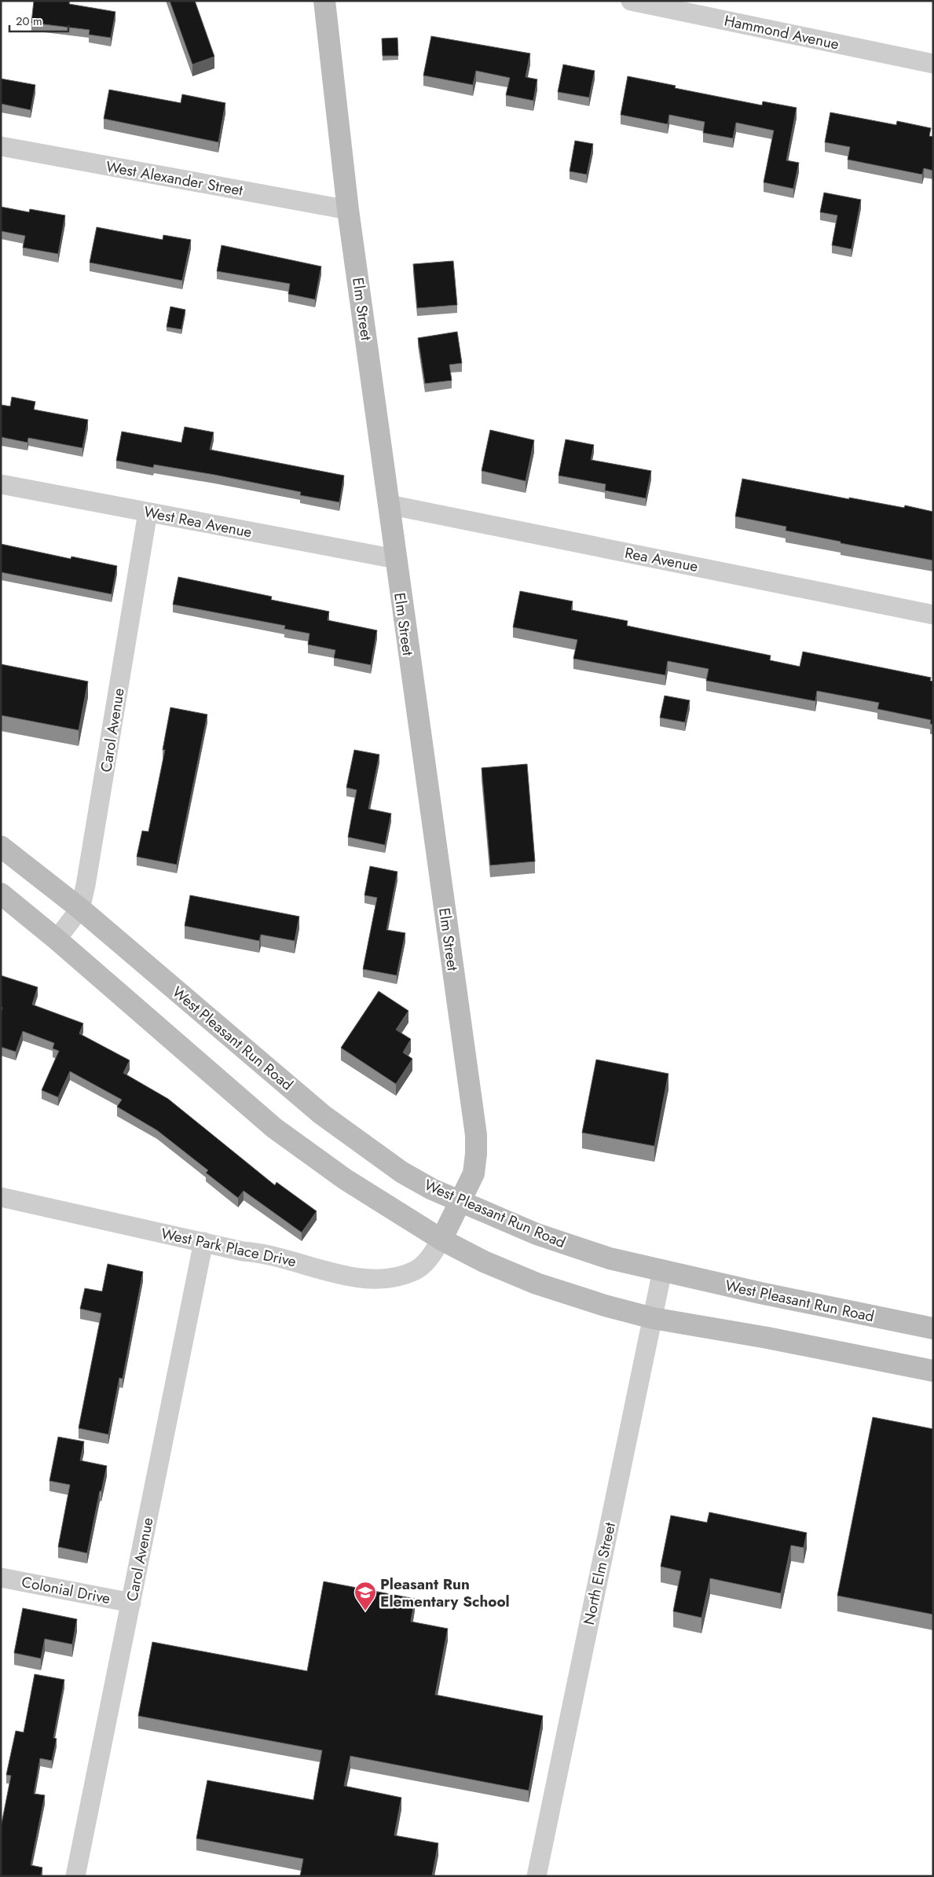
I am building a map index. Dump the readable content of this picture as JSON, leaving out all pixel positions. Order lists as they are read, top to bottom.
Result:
{
  "streets": {
    "main road": ["Elm Street", "West Pleasant Run Road"],
    "street": [
      "Hammond Avenue",
      "West Alexander Street",
      "West Rea Avenue",
      "Rea Avenue",
      "Carol Avenue",
      "West Park Place Drive",
      "North Elm Street",
      "Colonial Drive"
    ]
  },
  "crossings": [
    ["West Alexander Street", "Elm Street"],
    ["Elm Street", "West Rea Avenue"],
    ["Elm Street", "Rea Avenue"],
    ["Elm Street", "West Pleasant Run Road"],
    ["Elm Street", "West Park Place Drive"],
    ["West Rea Avenue", "Carol Avenue"],
    ["Carol Avenue", "West Pleasant Run Road"],
    ["Carol Avenue", "West Park Place Drive"],
    ["Carol Avenue", "Colonial Drive"],
    ["West Pleasant Run Road", "North Elm Street"]
  ],
  "places": {
    "school or university": ["Pleasant Run Elementary School"]
  },
  "scale_bar": "20 m"
}
